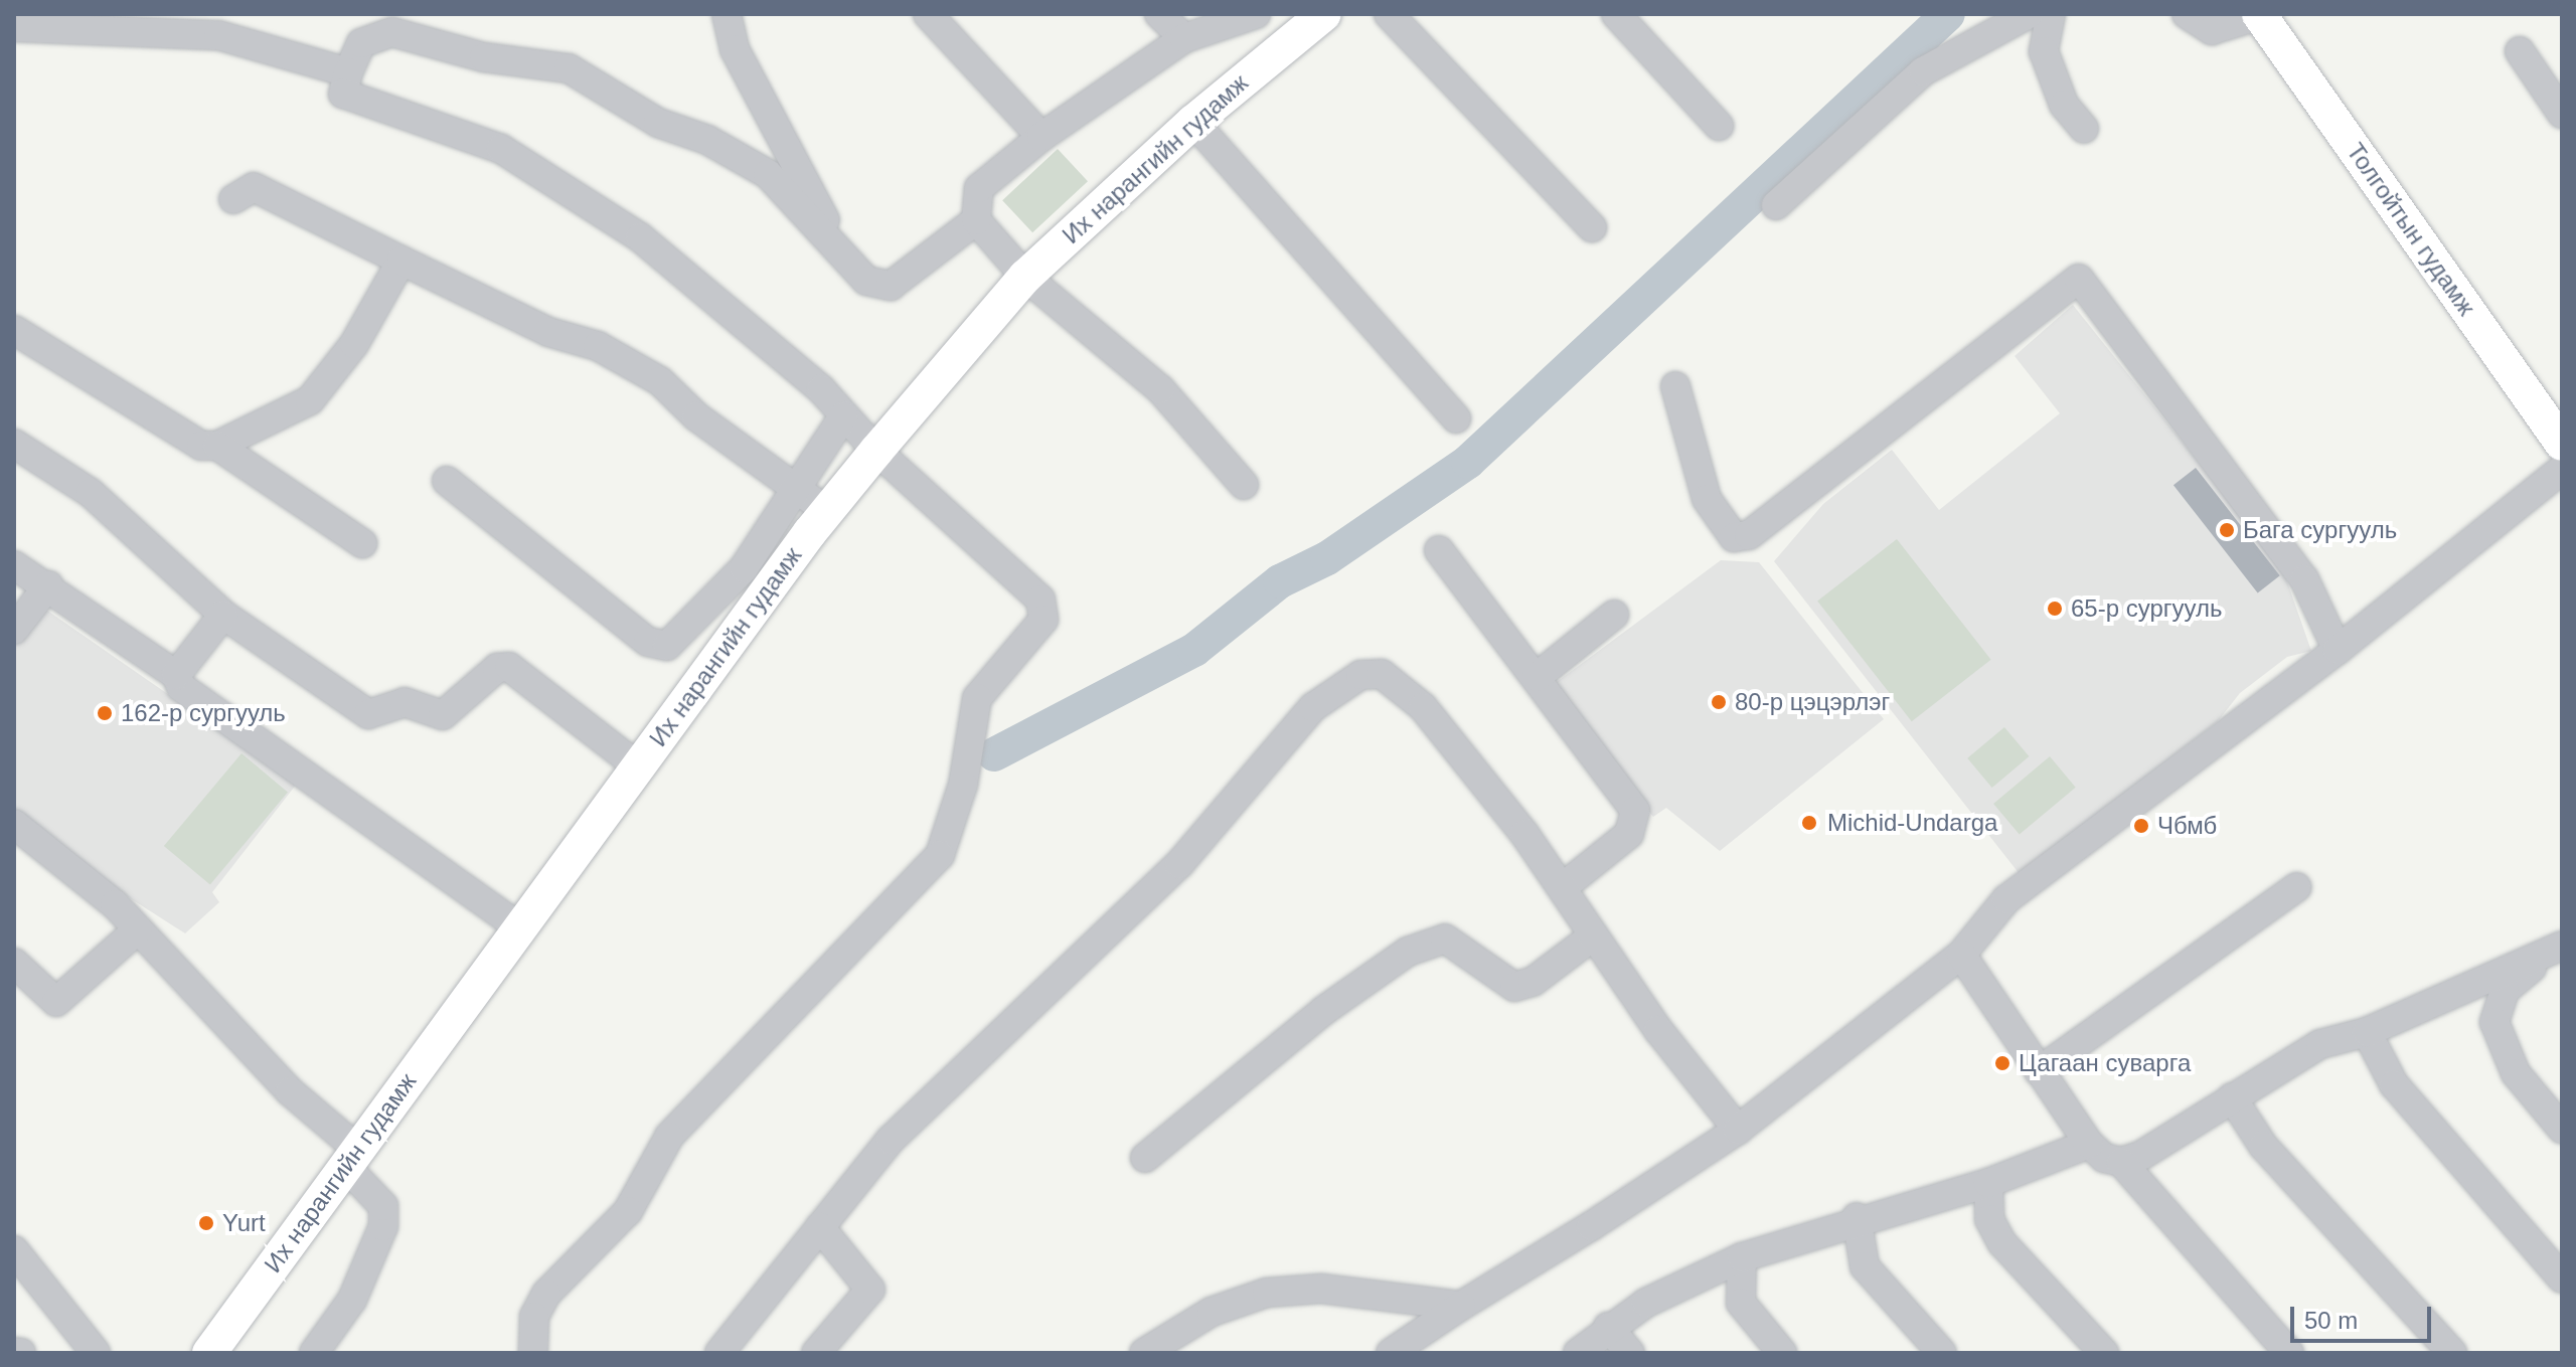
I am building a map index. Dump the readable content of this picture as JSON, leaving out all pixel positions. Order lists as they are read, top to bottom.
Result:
{
  "streets": {
    "main road": ["Их нарангийн гудамж", "Толгойтын гудамж"]
  },
  "places": [
    "Бага сургууль",
    "65-р сургууль",
    "80-р цэцэрлэг",
    "162-р сургууль",
    "Michid-Undarga",
    "Чбмб",
    "Цагаан суварга",
    "Yurt"
  ],
  "scale_bar": "50 m"
}
